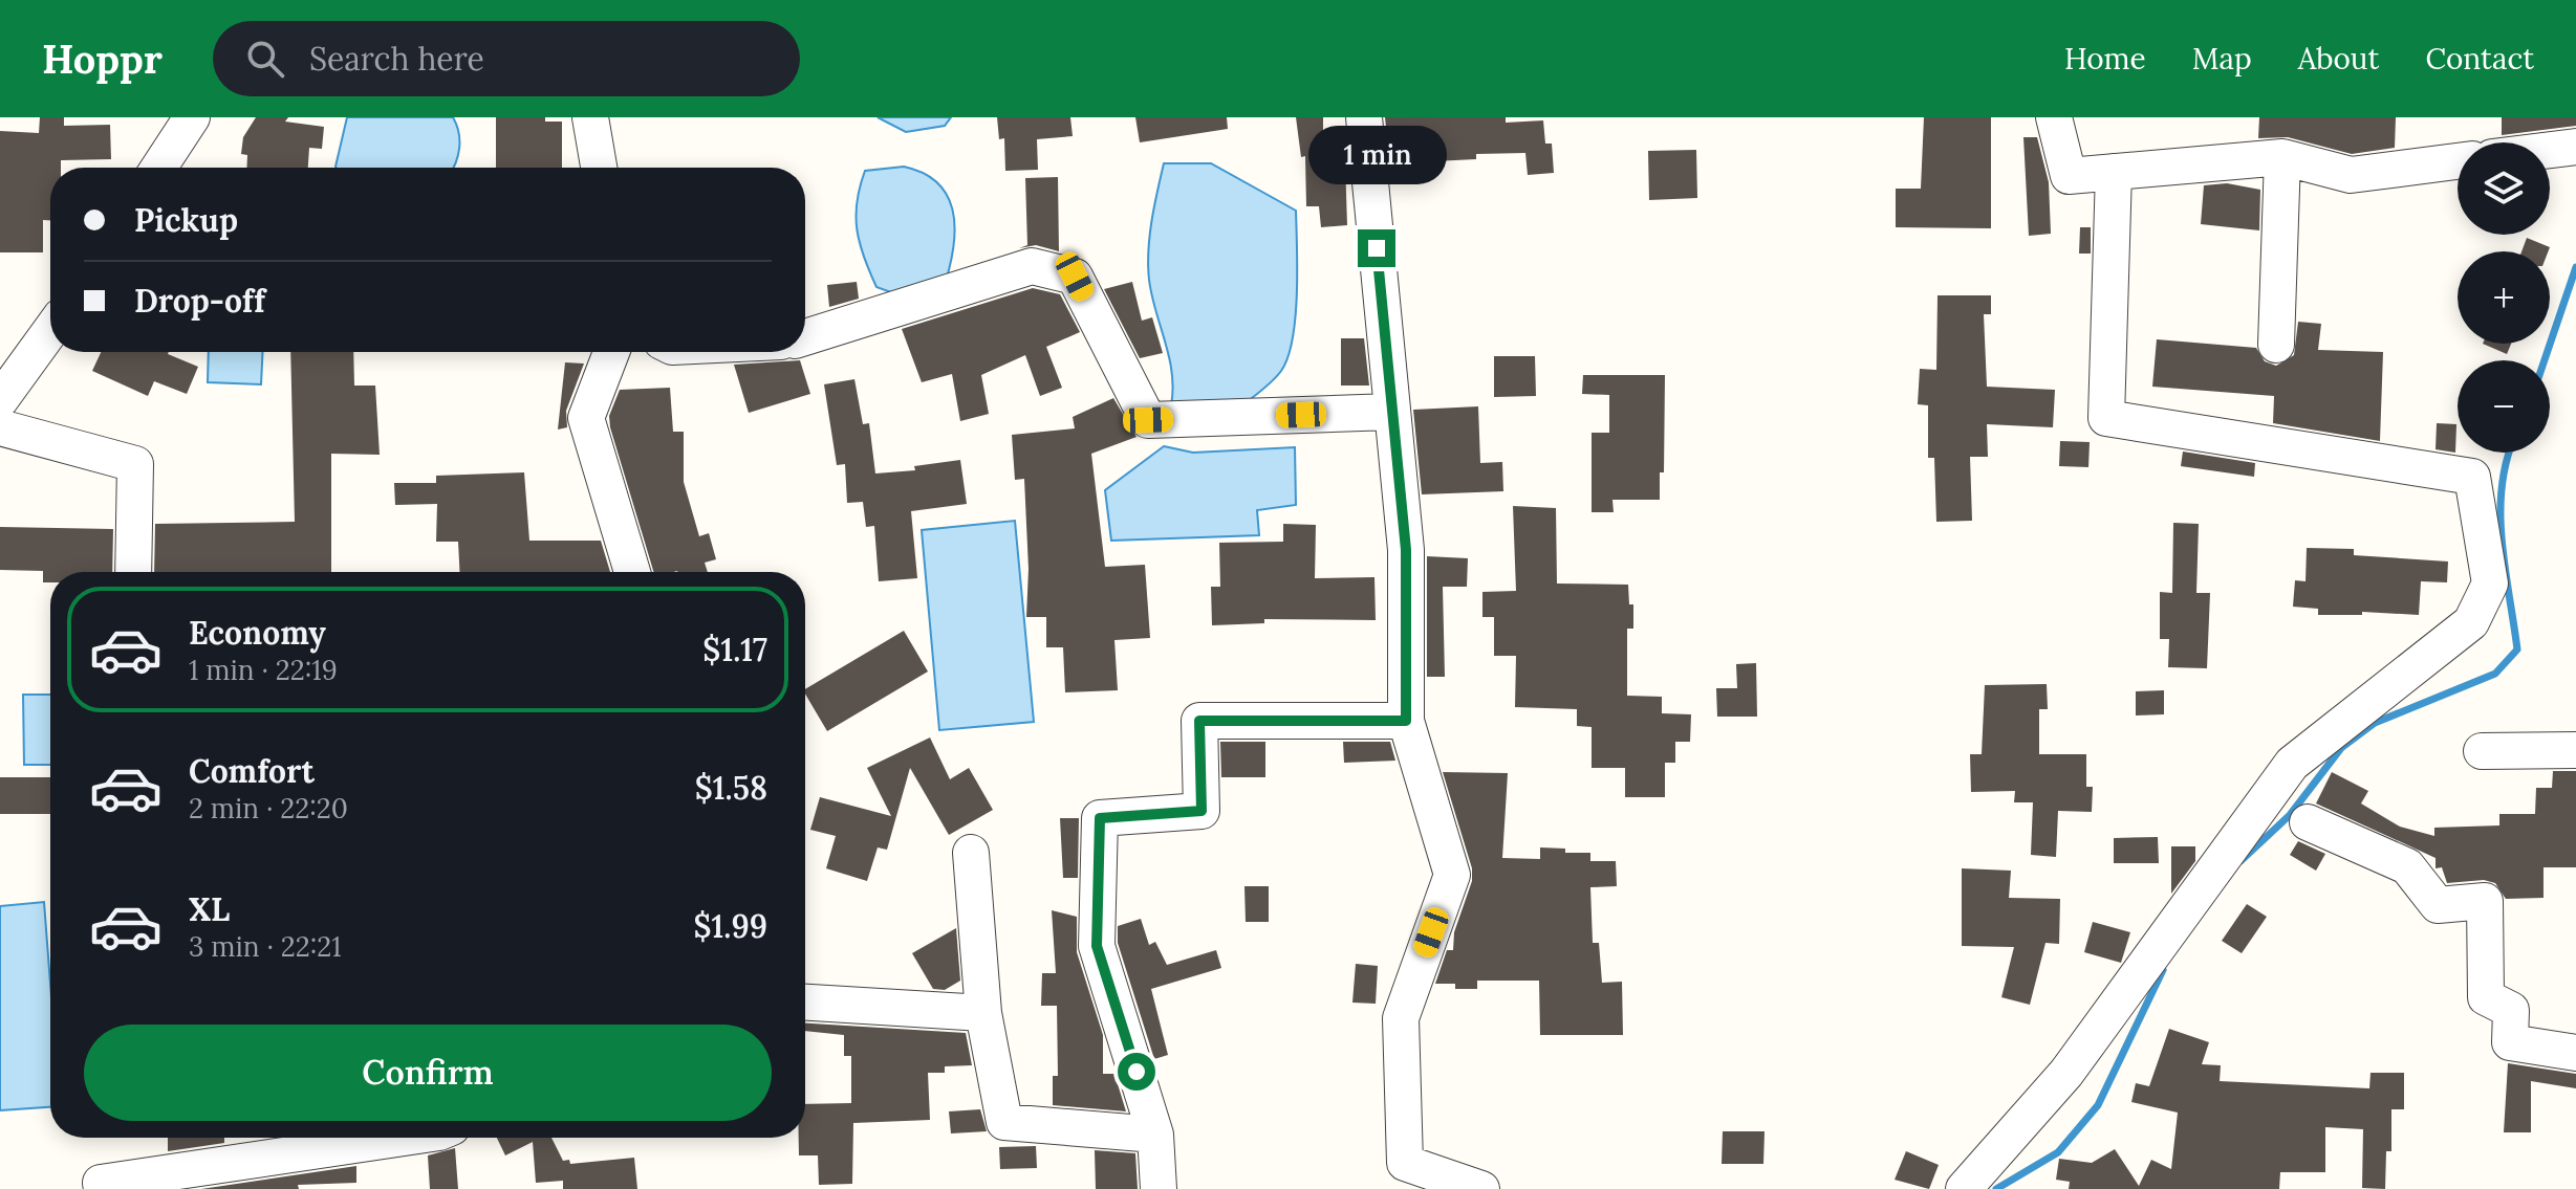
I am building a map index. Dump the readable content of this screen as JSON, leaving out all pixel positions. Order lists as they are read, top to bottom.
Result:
{
  "page": {
    "header": "Hoppr",
    "search": "Search here",
    "nav": [
      "Home",
      "Map",
      "About",
      "Contact"
    ],
    "bubble": "1 min",
    "map_buttons": ["+", "−"],
    "banner": ["Pickup", "Drop-off"],
    "list": [
      {
        "name": "Economy",
        "note": "1 min · 22:19",
        "value": "$1.17"
      },
      {
        "name": "Comfort",
        "note": "2 min · 22:20",
        "value": "$1.58"
      },
      {
        "name": "XL",
        "note": "3 min · 22:21",
        "value": "$1.99"
      }
    ],
    "buttons": "Confirm"
  }
}
